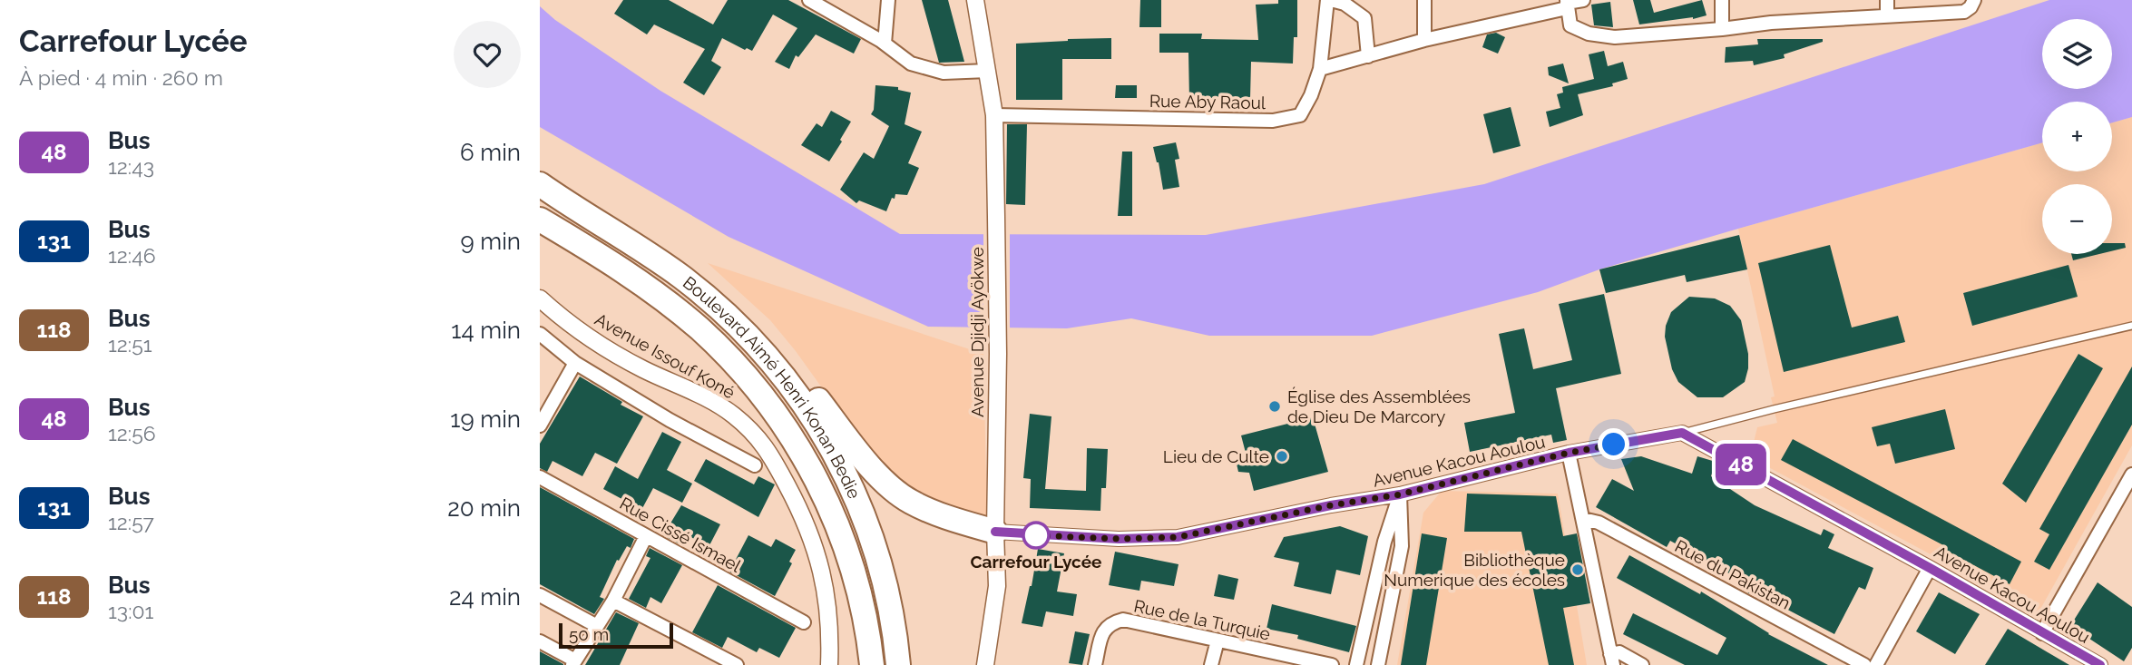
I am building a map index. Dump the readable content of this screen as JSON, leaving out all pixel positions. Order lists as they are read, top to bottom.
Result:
{
  "streets": {
    "highway": ["Boulevard Aimé Henri Konan Bedie"],
    "street": [
      "Rue Aby Raoul",
      "Avenue Djidji Ayökwe",
      "Avenue Issouf Koné",
      "Avenue Kacou Aoulou",
      "Rue Cissé Ismael",
      "Rue du Pakistan",
      "Rue de la Turquie"
    ]
  },
  "crossings": [
    ["Rue Aby Raoul", "Avenue Djidji Ayökwe"],
    ["Avenue Djidji Ayökwe", "Avenue Kacou Aoulou"]
  ],
  "places": [
    "Église des Assemblées de Dieu De Marcory",
    "Lieu de Culte",
    "Carrefour Lycée",
    "Bibliothèque Numerique des écoles"
  ],
  "lines": ["bus line 48"],
  "scale_bar": "50 m",
  "page": {
    "heading": ["Carrefour Lycée", "À pied · 4 min · 260 m"],
    "on_map": "48",
    "map_buttons": ["+", "−"],
    "list": [
      {
        "mark": "48",
        "name": "Bus",
        "note": "12:43",
        "value": "6 min"
      },
      {
        "mark": "131",
        "name": "Bus",
        "note": "12:46",
        "value": "9 min"
      },
      {
        "mark": "118",
        "name": "Bus",
        "note": "12:51",
        "value": "14 min"
      },
      {
        "mark": "48",
        "name": "Bus",
        "note": "12:56",
        "value": "19 min"
      },
      {
        "mark": "131",
        "name": "Bus",
        "note": "12:57",
        "value": "20 min"
      },
      {
        "mark": "118",
        "name": "Bus",
        "note": "13:01",
        "value": "24 min"
      }
    ],
    "scale": "50 m"
  }
}
